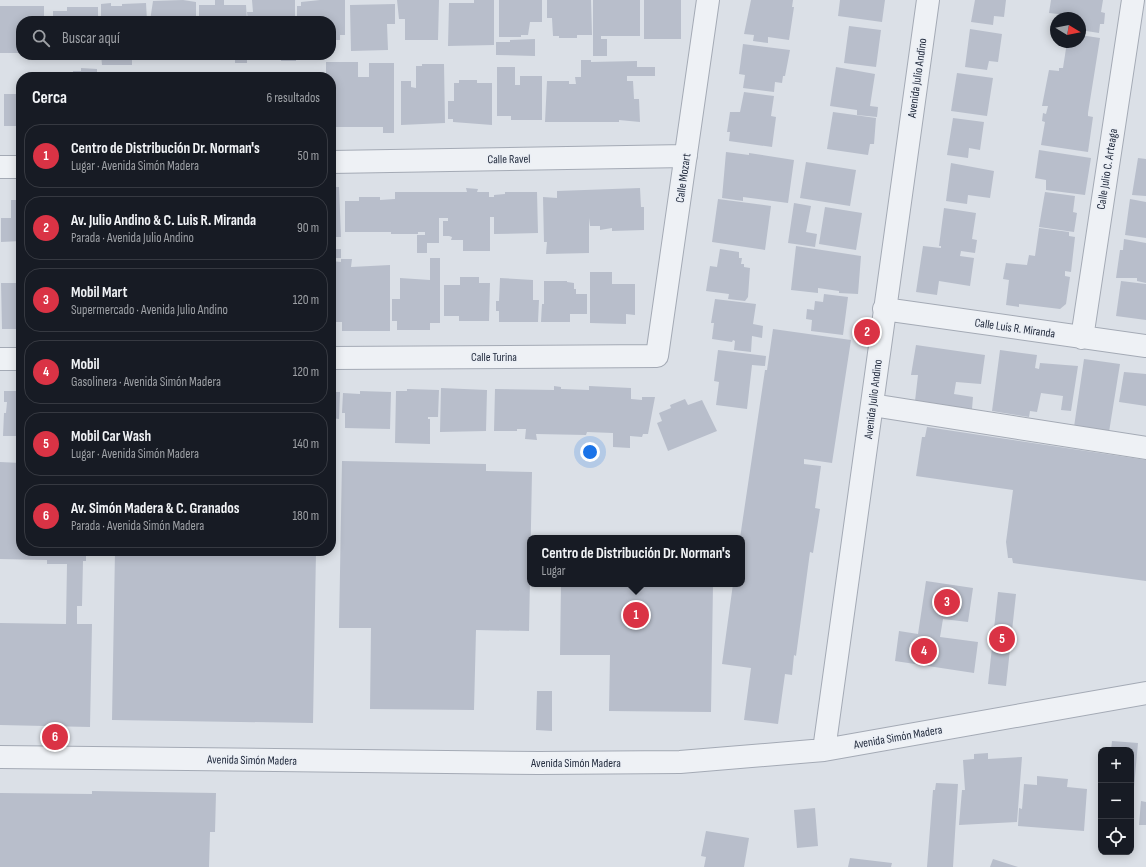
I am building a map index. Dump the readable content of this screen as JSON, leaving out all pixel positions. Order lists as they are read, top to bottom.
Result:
{
  "streets": {
    "street": [
      "Avenida Julio Andino",
      "Calle Ravel",
      "Calle Julio C. Arteaga",
      "Calle Mozart",
      "Calle Luis R. Miranda",
      "Calle Turina",
      "Avenida Simón Madera"
    ]
  },
  "crossings": [
    ["Avenida Julio Andino", "Calle Luis R. Miranda"],
    ["Avenida Julio Andino", "Avenida Simón Madera"],
    ["Calle Ravel", "Calle Mozart"],
    ["Calle Julio C. Arteaga", "Calle Luis R. Miranda"],
    ["Calle Mozart", "Calle Turina"]
  ],
  "north": "right",
  "page": {
    "search": "Buscar aquí",
    "heading": ["Cerca", "6 resultados"],
    "list": [
      {
        "mark": "1",
        "name": "Centro de Distribución Dr. Norman's",
        "note": "Lugar · Avenida Simón Madera",
        "value": "50 m"
      },
      {
        "mark": "2",
        "name": "Av. Julio Andino & C. Luis R. Miranda",
        "note": "Parada · Avenida Julio Andino",
        "value": "90 m"
      },
      {
        "mark": "3",
        "name": "Mobil Mart",
        "note": "Supermercado · Avenida Julio Andino",
        "value": "120 m"
      },
      {
        "mark": "4",
        "name": "Mobil",
        "note": "Gasolinera · Avenida Simón Madera",
        "value": "120 m"
      },
      {
        "mark": "5",
        "name": "Mobil Car Wash",
        "note": "Lugar · Avenida Simón Madera",
        "value": "140 m"
      },
      {
        "mark": "6",
        "name": "Av. Simón Madera & C. Granados",
        "note": "Parada · Avenida Simón Madera",
        "value": "180 m"
      }
    ],
    "pins": [
      "2",
      "3",
      "1",
      "5",
      "4",
      "6"
    ],
    "popup": ["Centro de Distribución Dr. Norman's", "Lugar"],
    "map_buttons": ["+", "−"]
  }
}
